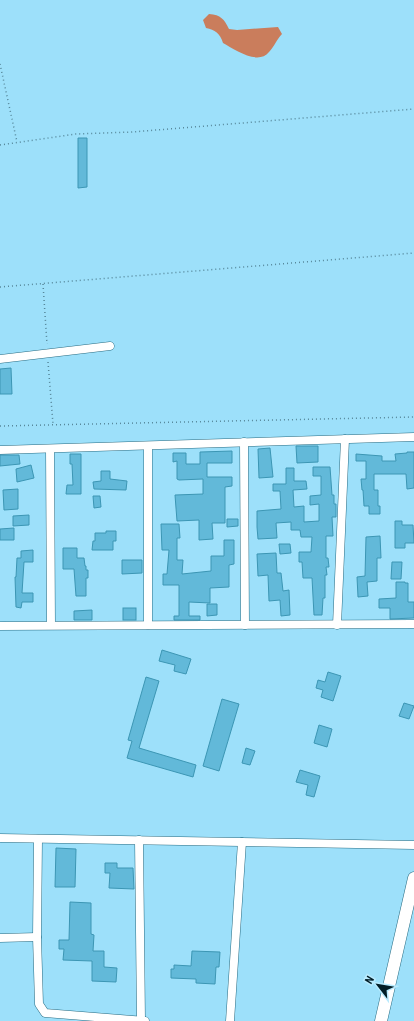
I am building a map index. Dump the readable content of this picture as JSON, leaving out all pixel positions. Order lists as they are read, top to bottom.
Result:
{
  "north": "top left"
}
